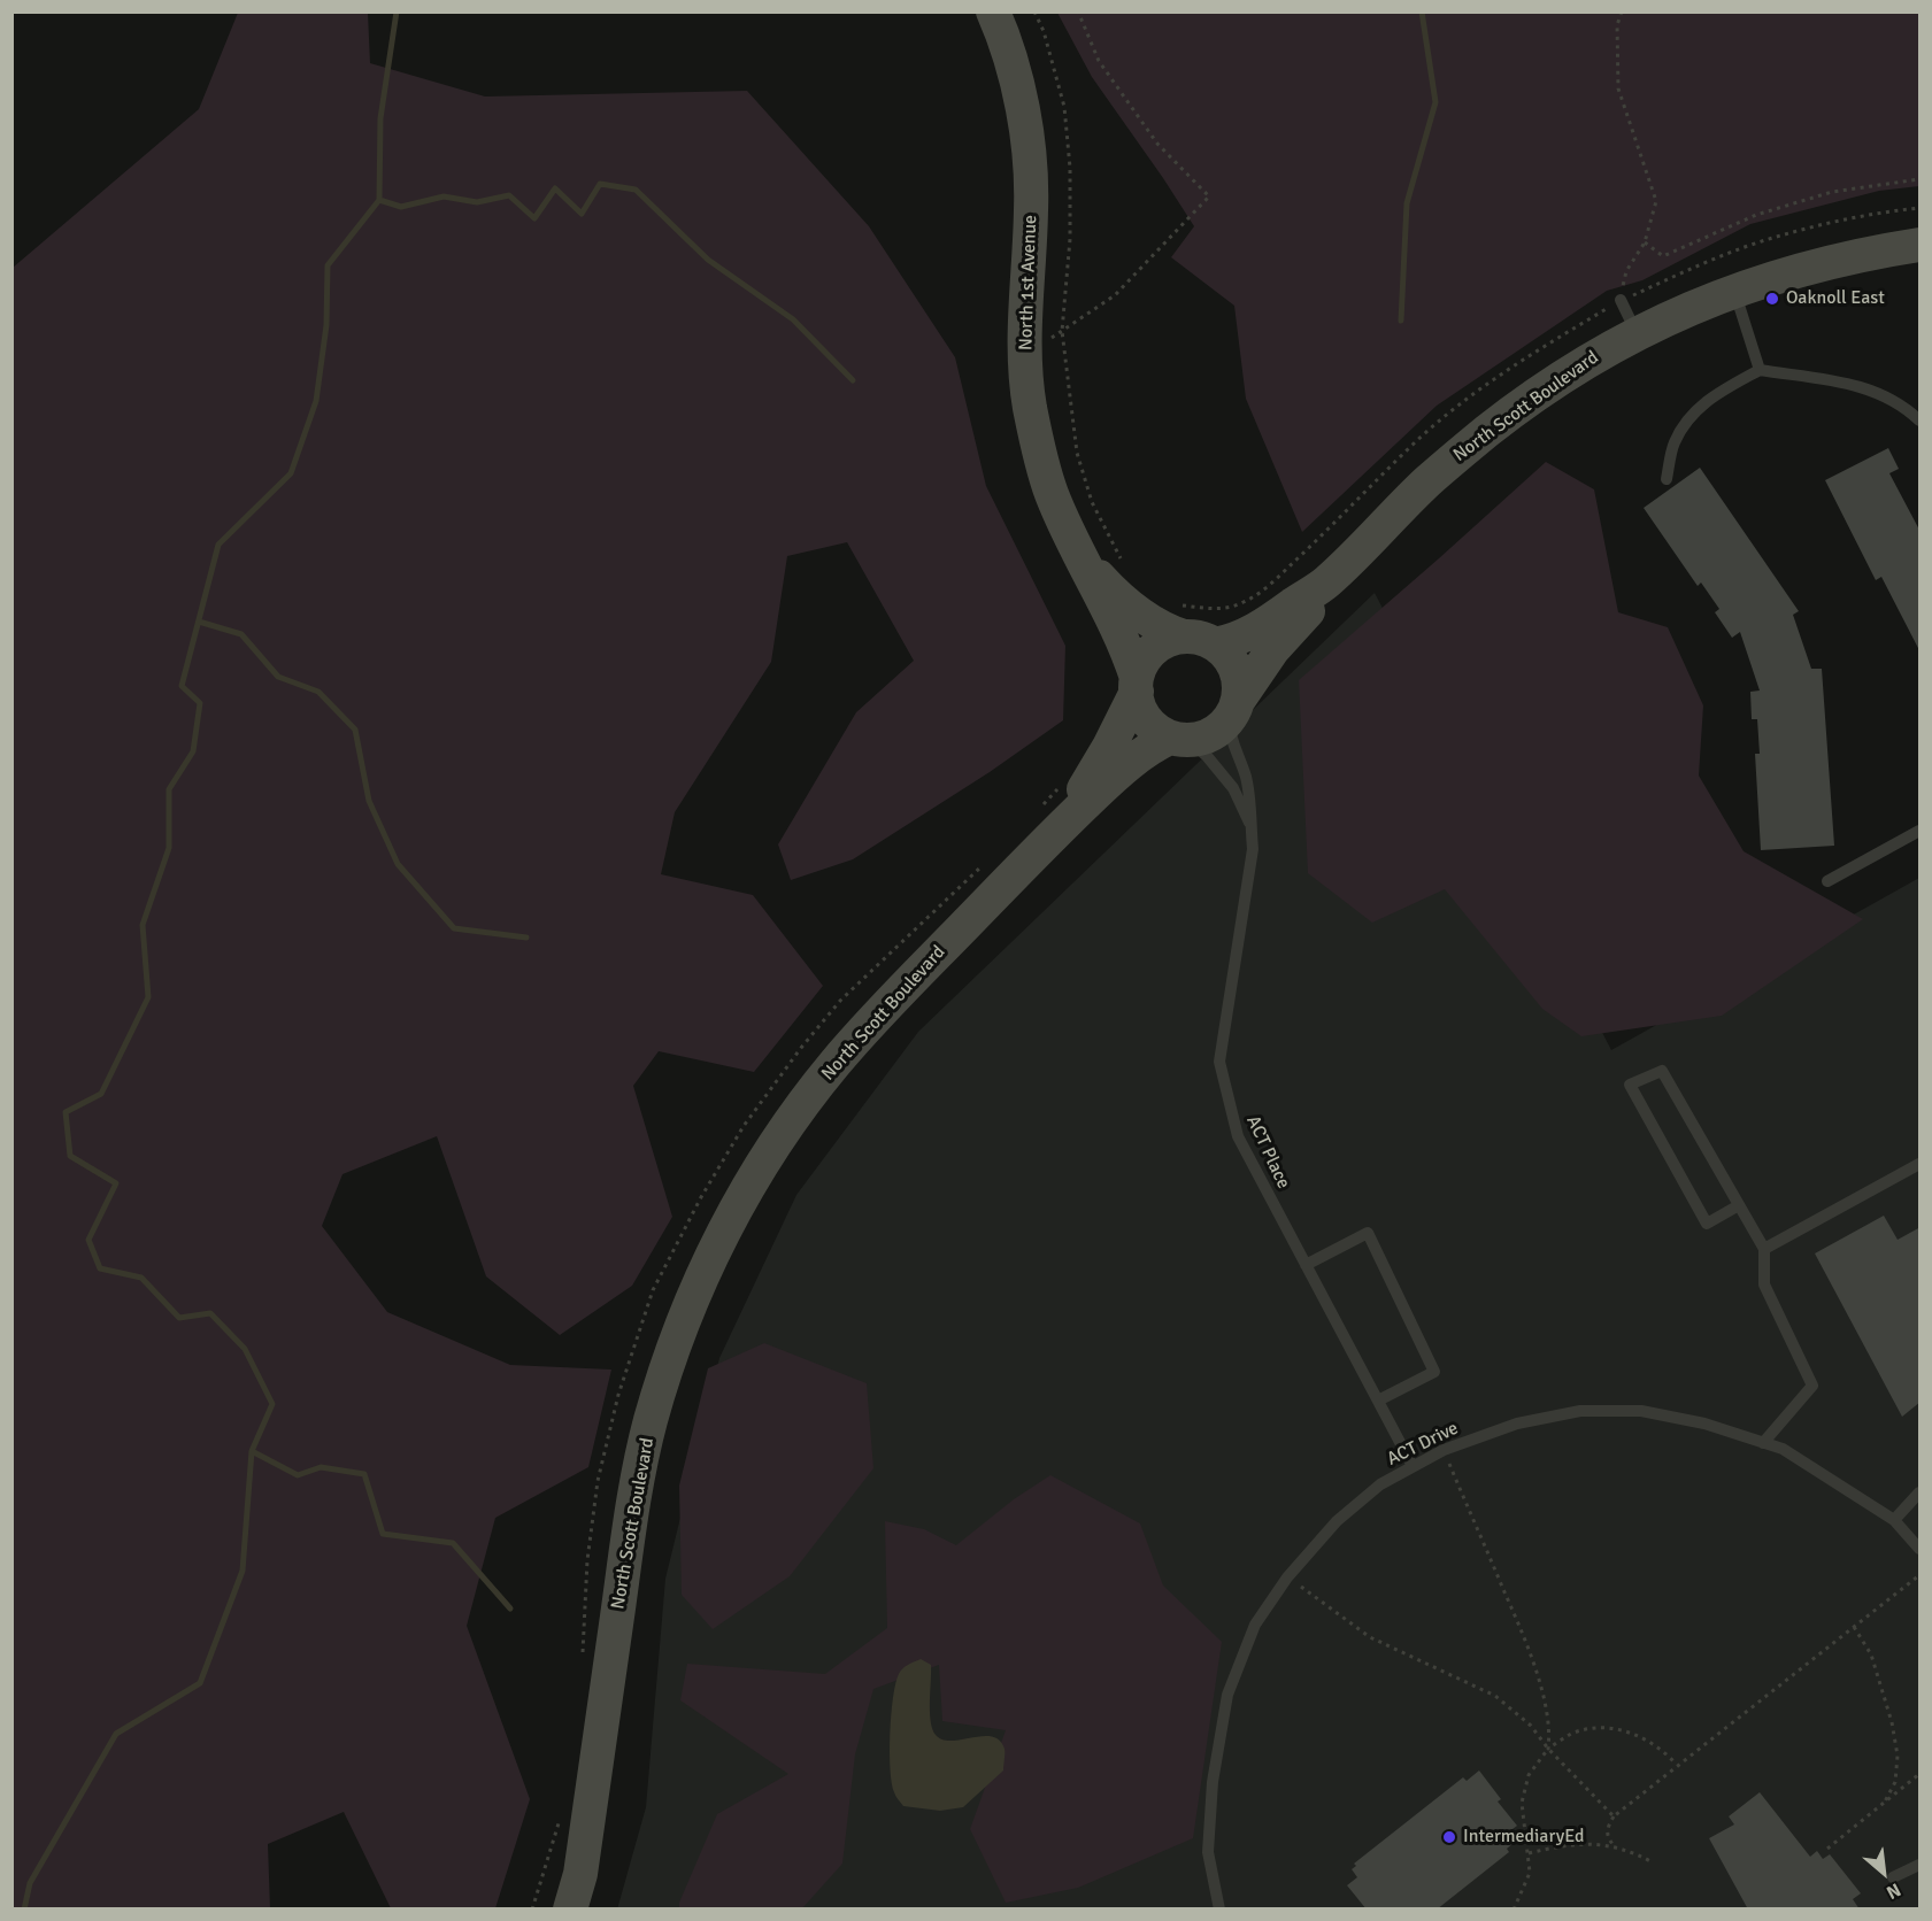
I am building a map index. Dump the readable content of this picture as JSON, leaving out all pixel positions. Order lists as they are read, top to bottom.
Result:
{
  "streets": {
    "main road": ["North 1st Avenue", "North Scott Boulevard"],
    "lane": ["ACT Place", "ACT Drive"]
  },
  "crossings": [
    ["North 1st Avenue", "North Scott Boulevard"],
    ["North 1st Avenue", "ACT Place"],
    ["North Scott Boulevard", "ACT Place"],
    ["ACT Place", "ACT Drive"]
  ],
  "places": ["Oaknoll East", "IntermediaryEd"],
  "north": "bottom right"
}
